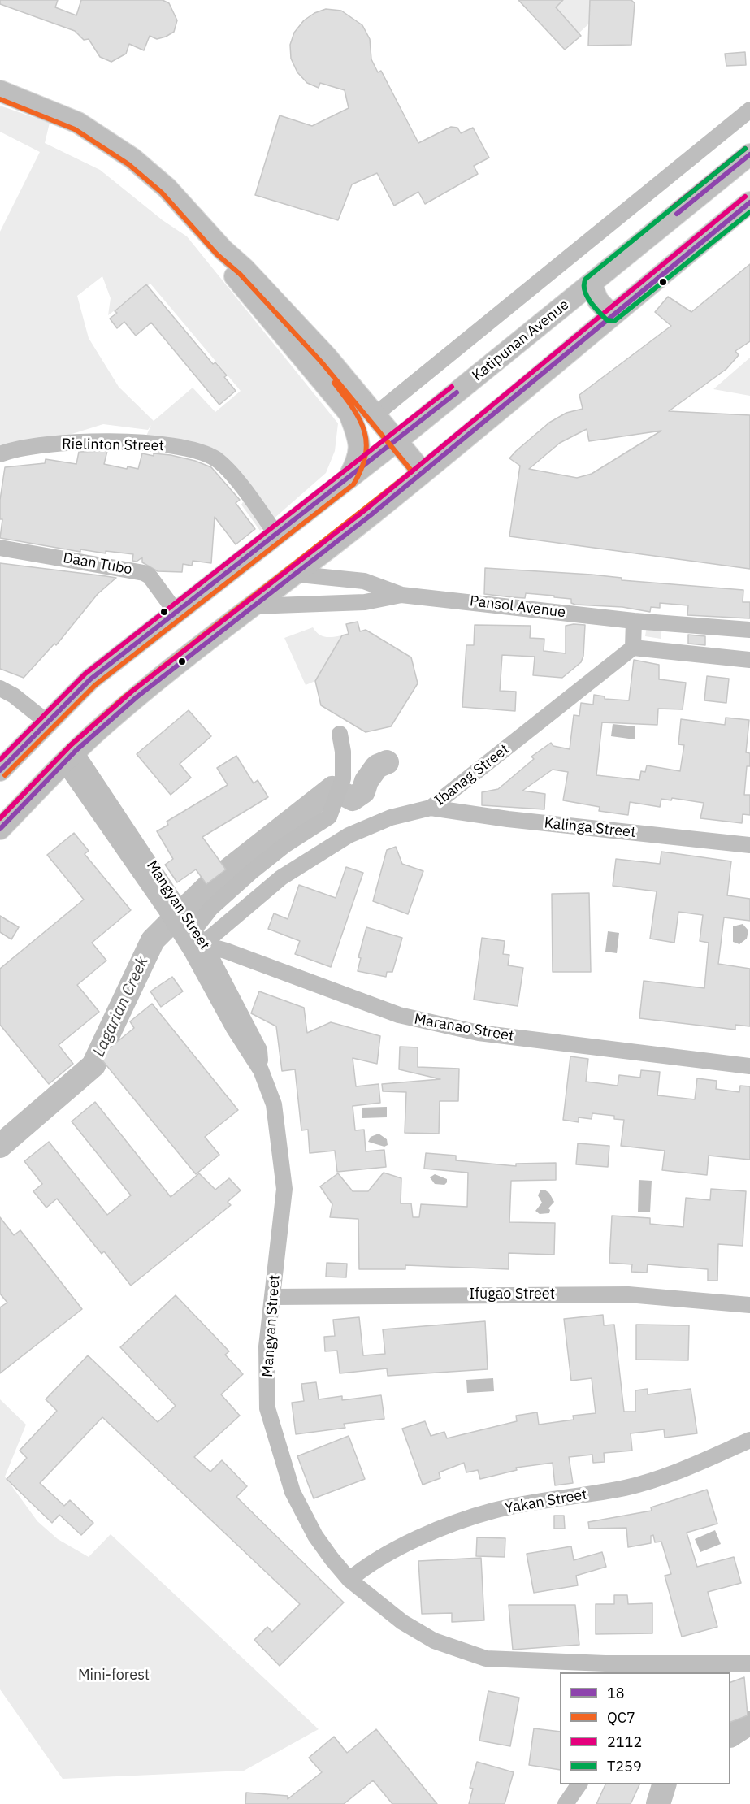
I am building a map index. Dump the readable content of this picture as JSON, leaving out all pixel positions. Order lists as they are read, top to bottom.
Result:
{
  "streets": {
    "main road": ["Katipunan Avenue"],
    "street": [
      "Rielinton Street",
      "Daan Tubo",
      "Pansol Avenue",
      "Ibanag Street",
      "Kalinga Street",
      "Mangyan Street",
      "Maranao Street",
      "Ifugao Street",
      "Yakan Street"
    ]
  },
  "crossings": [
    ["Katipunan Avenue", "Rielinton Street"],
    ["Katipunan Avenue", "Daan Tubo"],
    ["Ibanag Street", "Kalinga Street"],
    ["Ibanag Street", "Mangyan Street"],
    ["Ibanag Street", "Maranao Street"],
    ["Mangyan Street", "Maranao Street"],
    ["Mangyan Street", "Ifugao Street"],
    ["Mangyan Street", "Yakan Street"]
  ],
  "water": ["Lagarian Creek"],
  "parks": ["Mini-forest"],
  "lines": [
    "transit line QC7",
    "transit line 2112",
    "transit line T259",
    "transit line 18"
  ],
  "legend": [
    "18",
    "QC7",
    "2112",
    "T259"
  ]
}
